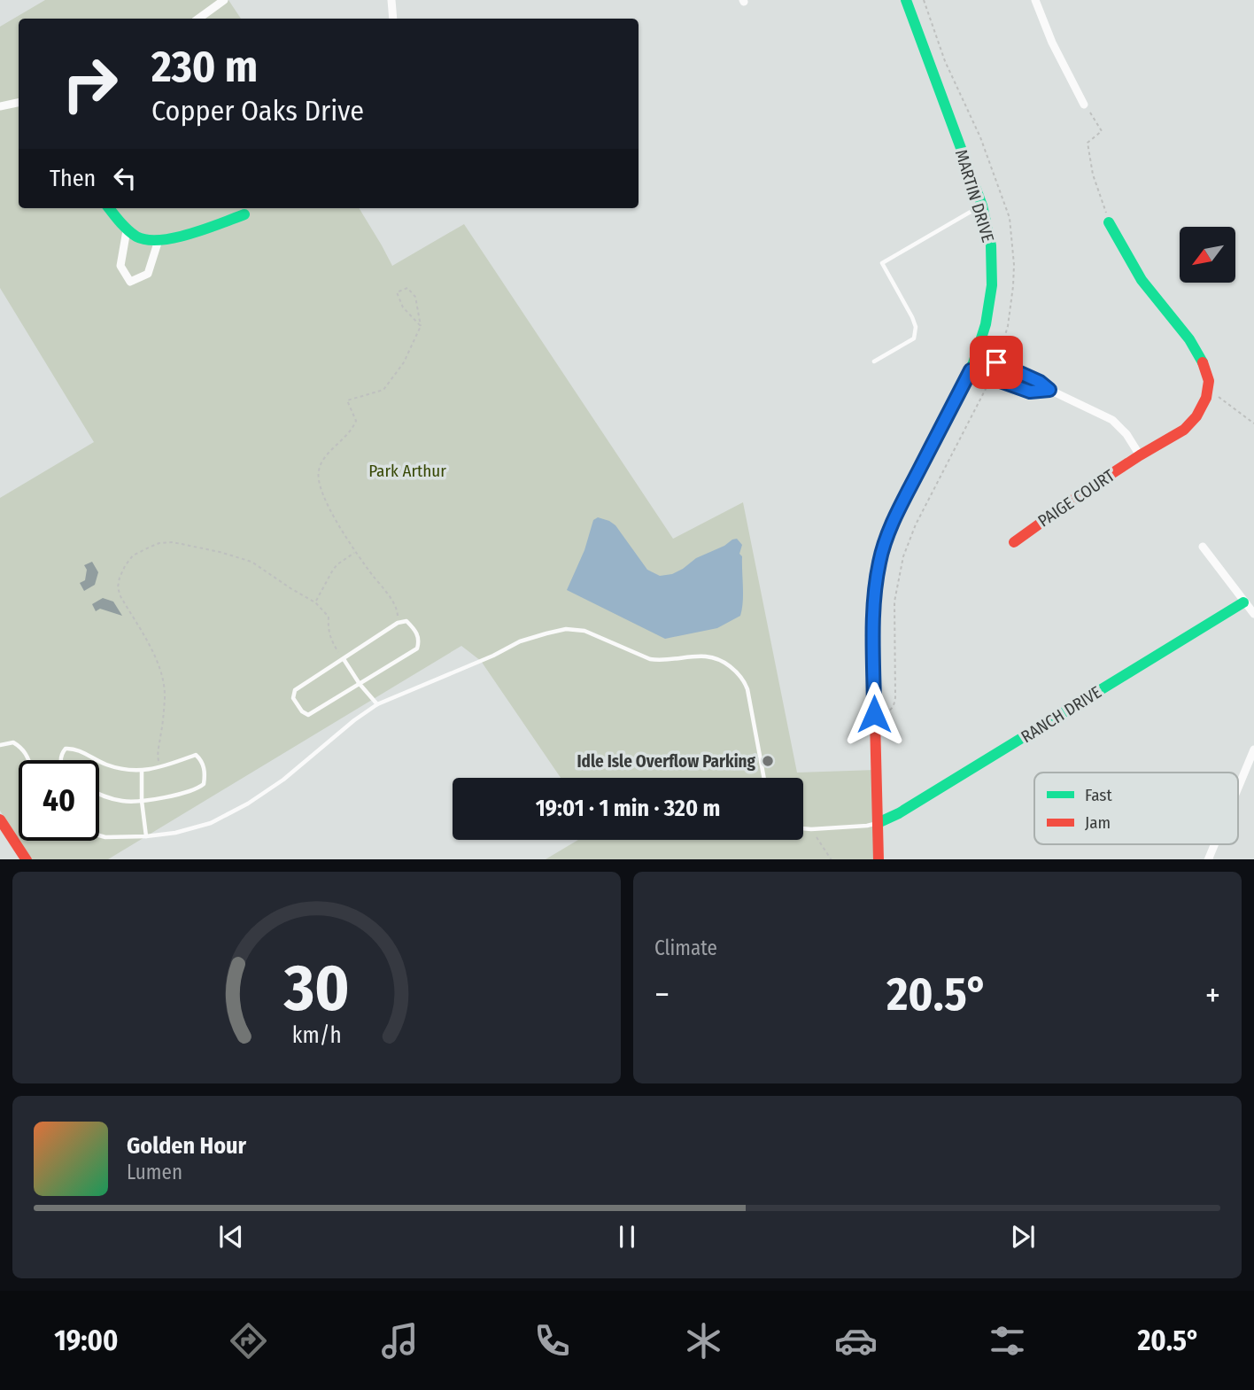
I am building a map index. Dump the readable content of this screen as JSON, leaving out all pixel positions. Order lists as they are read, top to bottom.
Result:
{
  "streets": {
    "street": ["MARTIN DRIVE", "PAIGE COURT", "RANCH DRIVE"]
  },
  "crossings": [
    ["MARTIN DRIVE", "RANCH DRIVE"]
  ],
  "parks": ["Park Arthur"],
  "places": ["Idle Isle Overflow Parking"],
  "legend": ["Fast", "Jam"],
  "north": "bottom left",
  "page": {
    "turn": ["230 m", "Copper Oaks Drive"],
    "then": "Then",
    "limit": "40",
    "trip": "19:01 · 1 min · 320 m",
    "tile": "Climate",
    "heat": ["−", "20.5°", "+"],
    "song": ["Golden Hour", "Lumen"],
    "tabs": ["19:00", "20.5°"],
    "gauge": ["30", "km/h"]
  }
}
